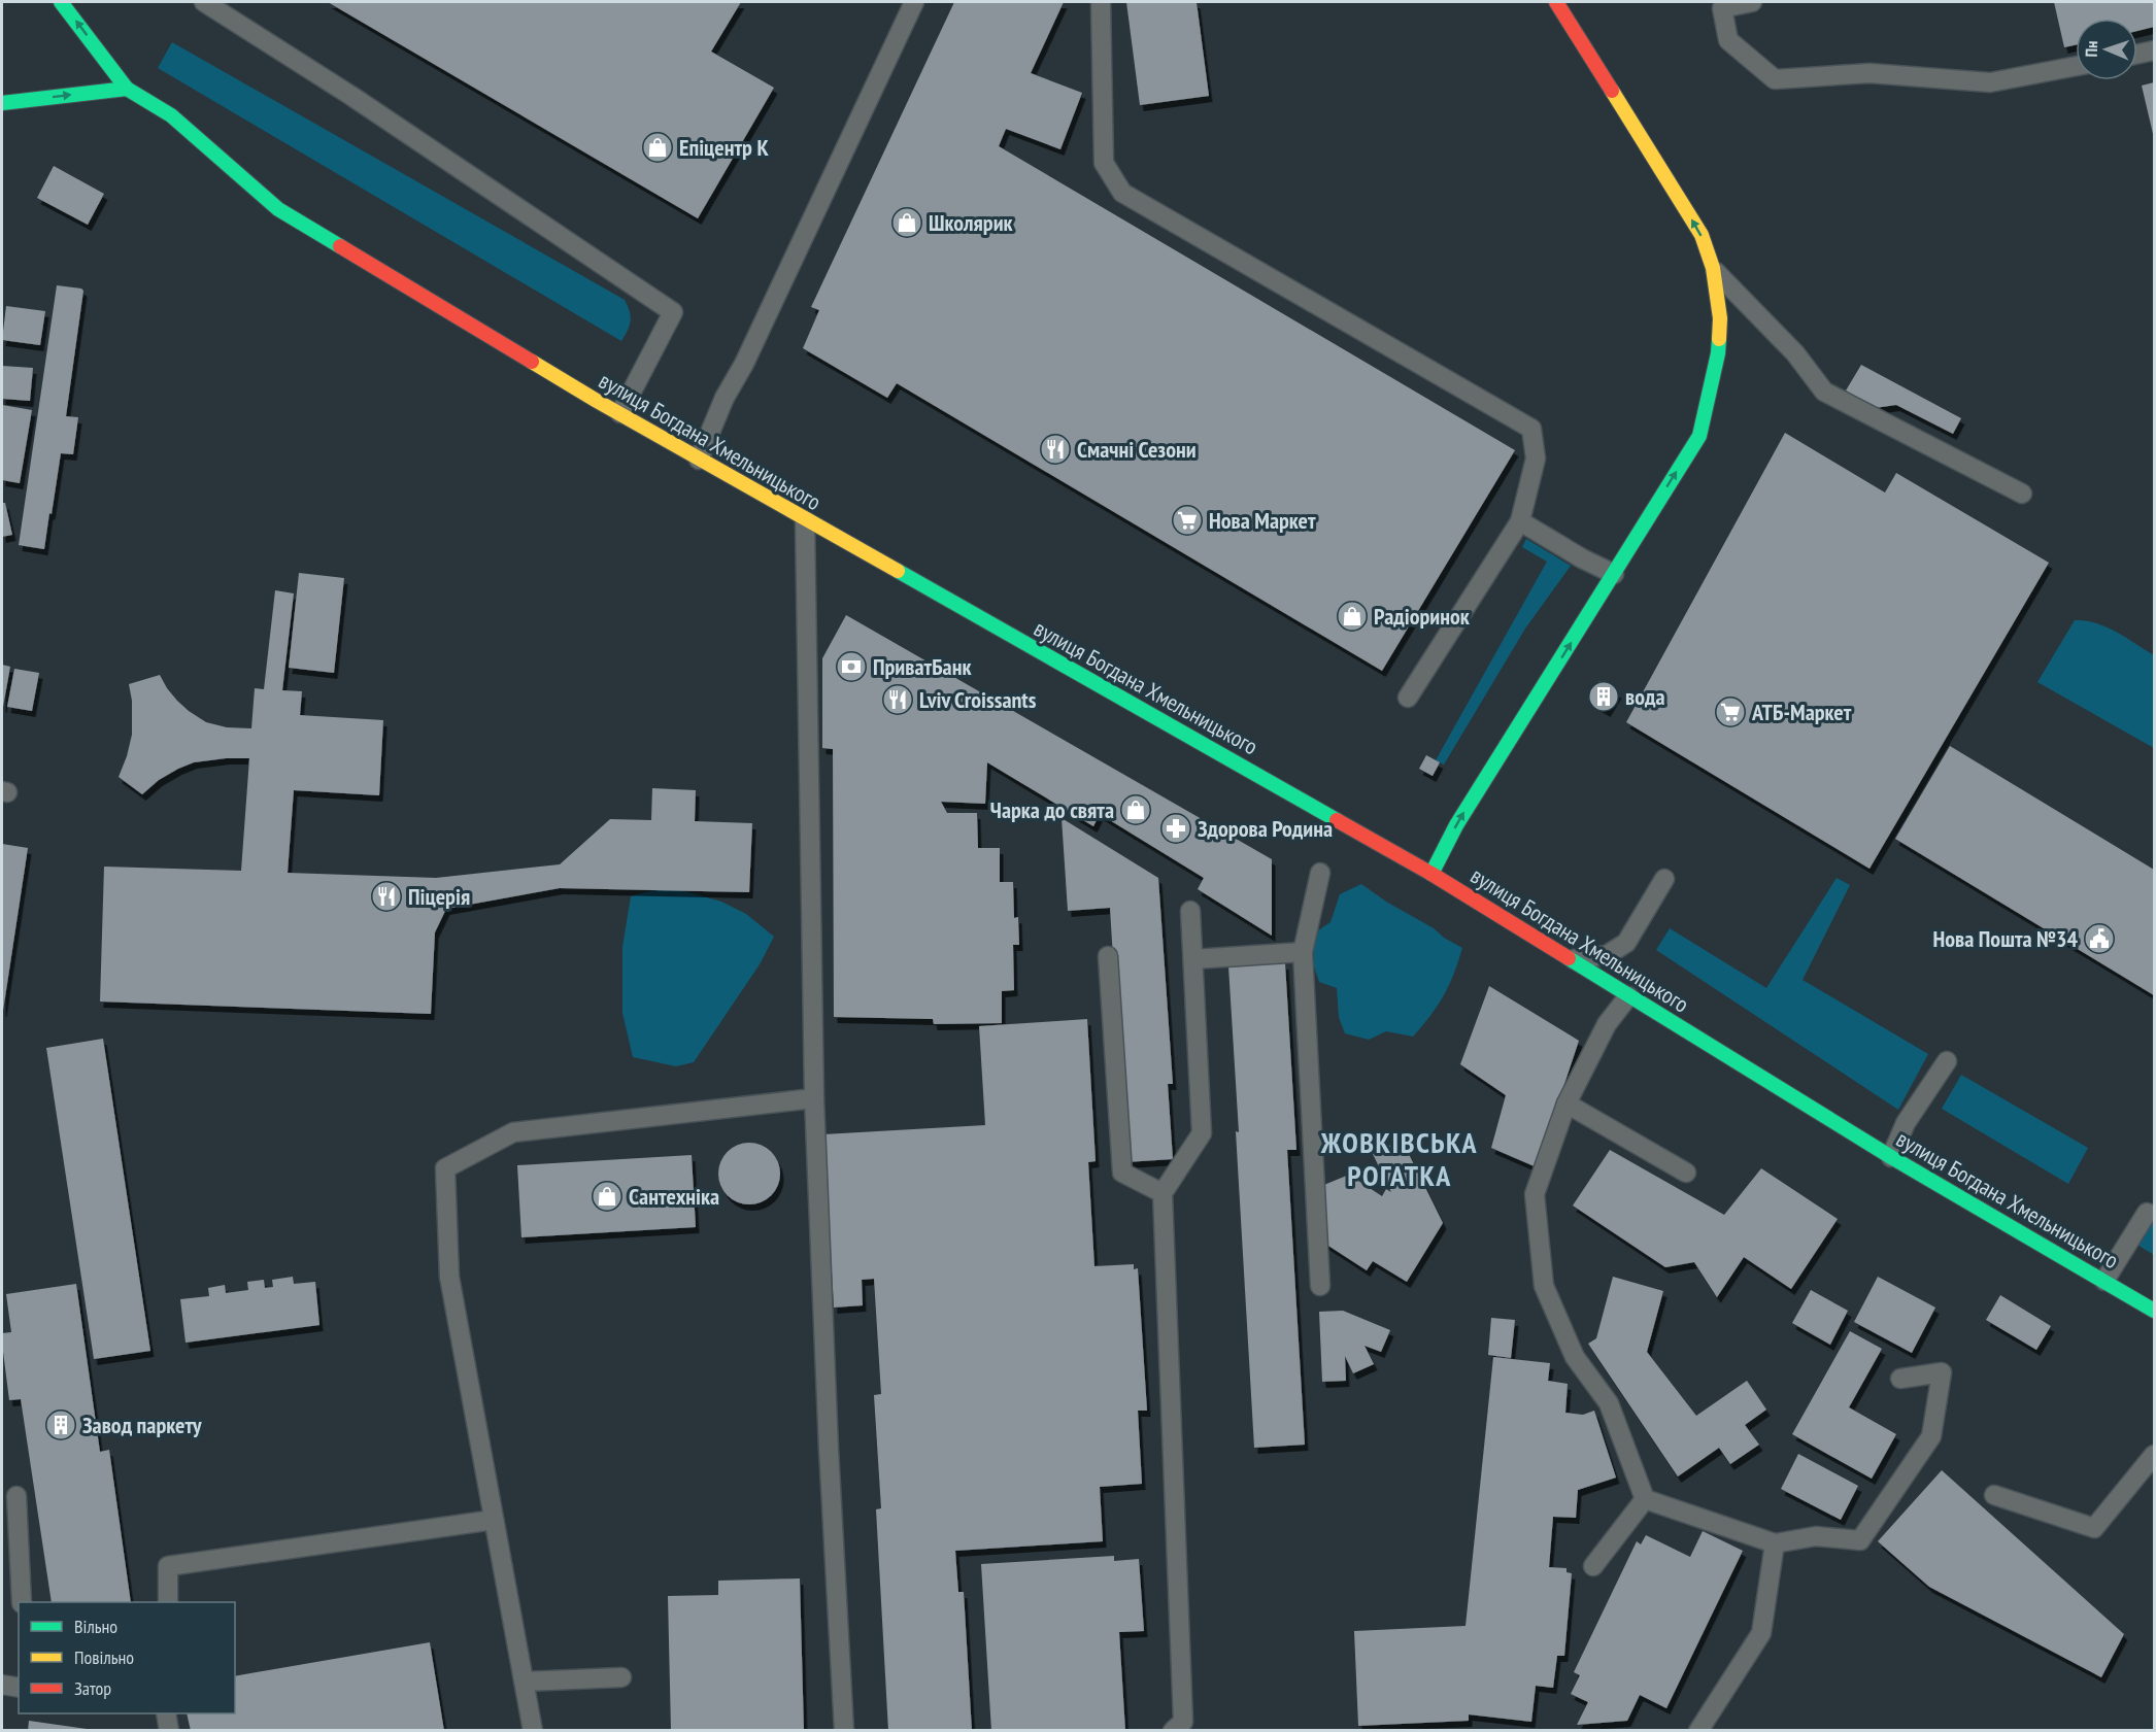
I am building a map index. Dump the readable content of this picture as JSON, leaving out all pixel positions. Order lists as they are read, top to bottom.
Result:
{
  "streets": {
    "main road": ["вулиця Богдана Хмельницького"]
  },
  "districts": ["ЖОВКІВСЬКА РОГАТКА"],
  "places": {
    "shop": [
      "Епіцентр К",
      "Школярик",
      "Радіоринок",
      "Чарка до свята",
      "Сантехніка"
    ],
    "restaurant": ["Смачні Сезони", "Lviv Croissants", "Піцерія"],
    "supermarket": ["Нова Маркет", "АТБ-Маркет"],
    "bank": ["ПриватБанк"],
    "building": ["вода", "Завод паркету"],
    "pharmacy": ["Здорова Родина"],
    "public building": ["Нова Пошта №34"]
  },
  "legend": ["Вільно", "Повільно", "Затор"],
  "north": "left"
}
